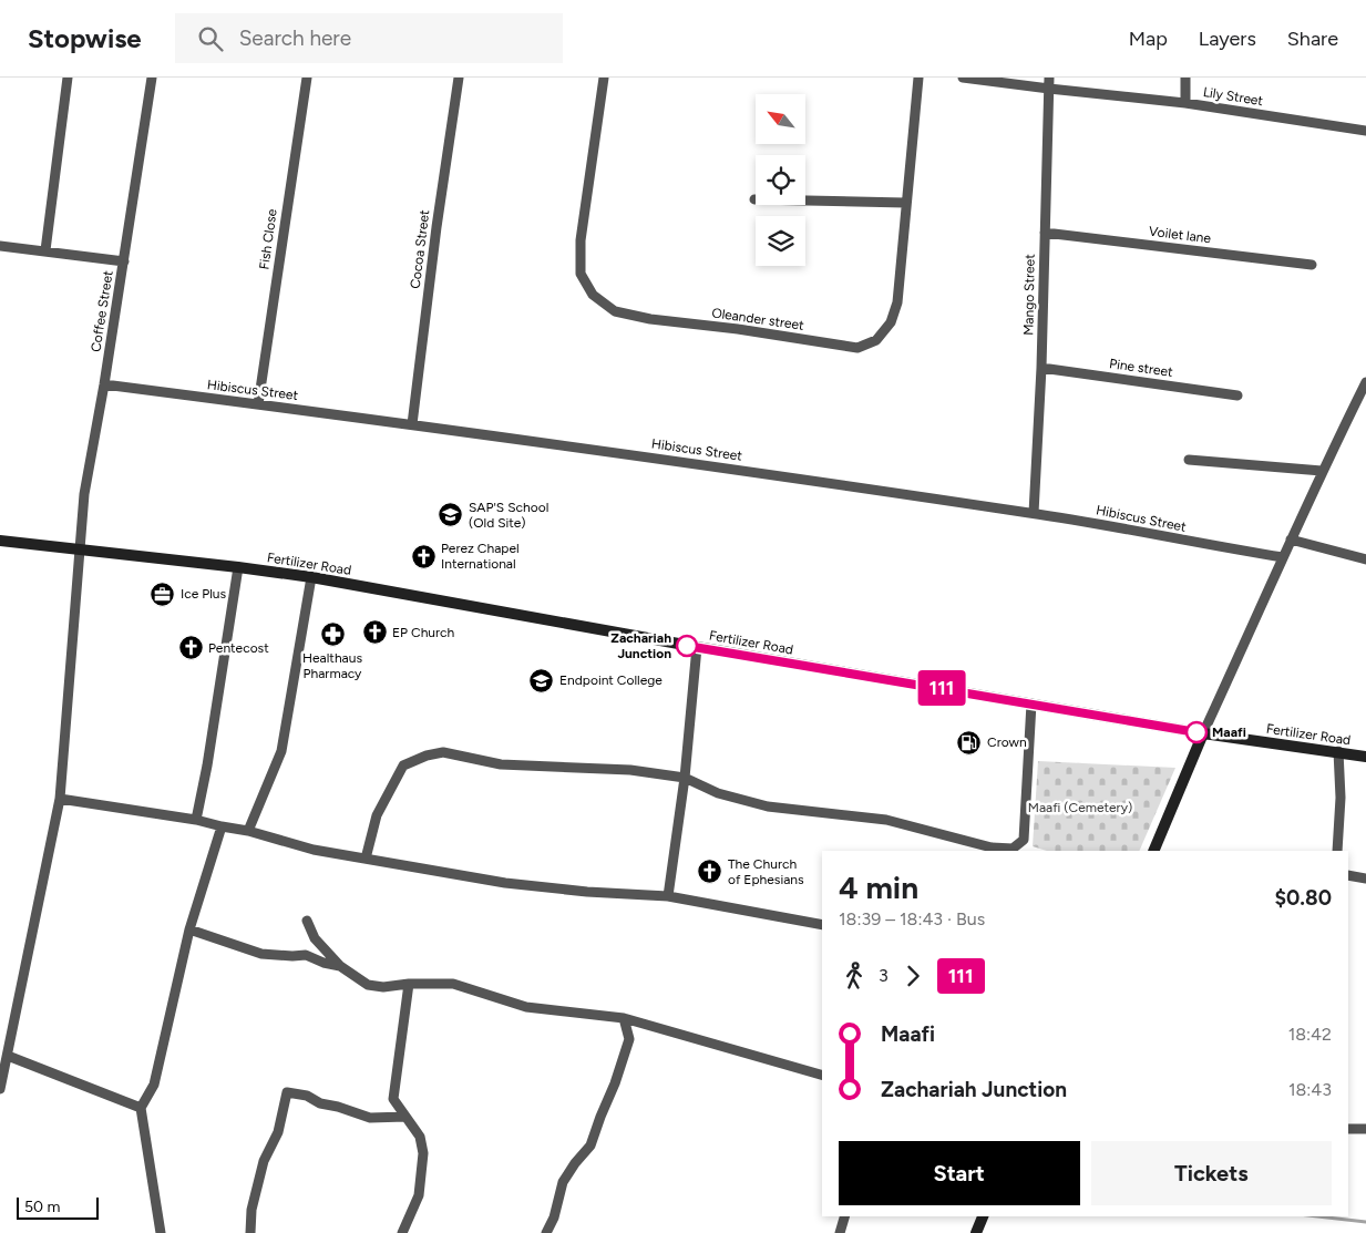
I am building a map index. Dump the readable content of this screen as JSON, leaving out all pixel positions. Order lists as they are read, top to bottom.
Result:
{
  "streets": {
    "street": [
      "Lily Street",
      "Voilet lane",
      "Fish Close",
      "Cocoa Street",
      "Mango Street",
      "Coffee Street",
      "Oleander street",
      "Pine street",
      "Hibiscus Street",
      "Fertilizer Road"
    ]
  },
  "crossings": [
    ["Lily Street", "Mango Street"],
    ["Voilet lane", "Mango Street"],
    ["Fish Close", "Hibiscus Street"],
    ["Cocoa Street", "Hibiscus Street"],
    ["Mango Street", "Pine street"],
    ["Mango Street", "Hibiscus Street"],
    ["Coffee Street", "Hibiscus Street"],
    ["Coffee Street", "Fertilizer Road"]
  ],
  "parks": ["Maafi (Cemetery)"],
  "places": {
    "school or university": ["SAP'S School (Old Site)", "Endpoint College"],
    "church": [
      "Perez Chapel International",
      "EP Church",
      "Pentecost",
      "The Church of Ephesians"
    ],
    "office": ["Ice Plus"],
    "pharmacy": ["Healthaus Pharmacy"],
    "other": ["Zachariah Junction", "Maafi"],
    "fuel station": ["Crown"]
  },
  "lines": ["bus line 111"],
  "scale_bar": "50 m",
  "north": "top left",
  "page": {
    "header": "Stopwise",
    "search": "Search here",
    "nav": ["Map", "Layers", "Share"],
    "on_map": "111",
    "heading": ["4 min", "18:39 – 18:43 · Bus", "$0.80"],
    "legs": ["3", "111"],
    "list": [
      {
        "name": "Maafi",
        "value": "18:42"
      },
      {
        "name": "Zachariah Junction",
        "value": "18:43"
      }
    ],
    "buttons": ["Start", "Tickets"],
    "scale": "50 m"
  }
}
